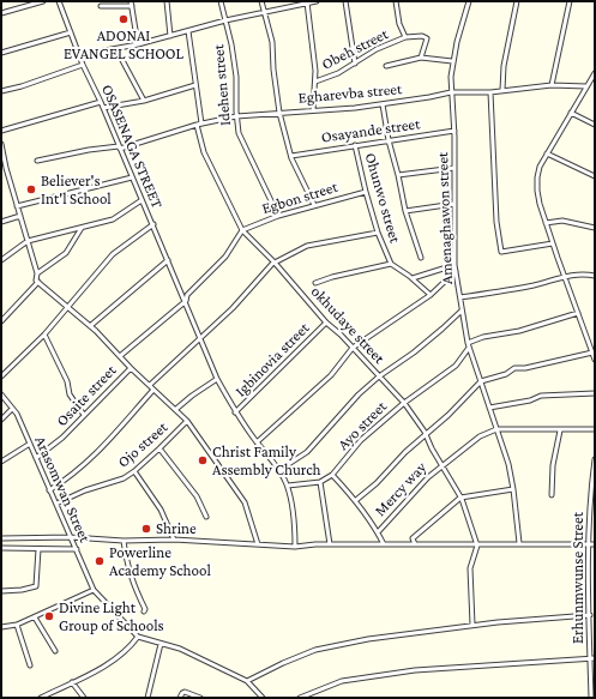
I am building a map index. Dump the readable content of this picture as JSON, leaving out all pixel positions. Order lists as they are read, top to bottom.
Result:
{
  "streets": {
    "street": [
      "Obeh street",
      "Idehen street",
      "Egharevba street",
      "Osayande street",
      "OSASENAGA STREET",
      "Egbon street",
      "Ohunwo street",
      "Amenaghawon street",
      "okhudaye street",
      "Igbinovia street",
      "Osaite street",
      "Ayo street",
      "Ojo street",
      "Arasomwan Street",
      "Mercy way",
      "Erhunmwunse Street"
    ]
  },
  "crossings": [
    ["Idehen street", "Egharevba street"],
    ["Idehen street", "Egbon street"],
    ["Egharevba street", "OSASENAGA STREET"],
    ["Egharevba street", "Amenaghawon street"],
    ["Egharevba street", "okhudaye street"],
    ["Osayande street", "Ohunwo street"],
    ["Osayande street", "Amenaghawon street"],
    ["OSASENAGA STREET", "Igbinovia street"],
    ["Egbon street", "Ohunwo street"],
    ["Egbon street", "okhudaye street"],
    ["Amenaghawon street", "Ayo street"],
    ["Amenaghawon street", "Mercy way"],
    ["okhudaye street", "Igbinovia street"],
    ["okhudaye street", "Ayo street"],
    ["okhudaye street", "Mercy way"],
    ["Osaite street", "Arasomwan Street"],
    ["Ojo street", "Arasomwan Street"]
  ],
  "places": [
    "ADONAI EVANGEL SCHOOL",
    "Believer's Int'l School",
    "Christ Family Assembly Church",
    "Shrine",
    "Powerline Academy School",
    "Divine Light Group of Schools"
  ]
}
